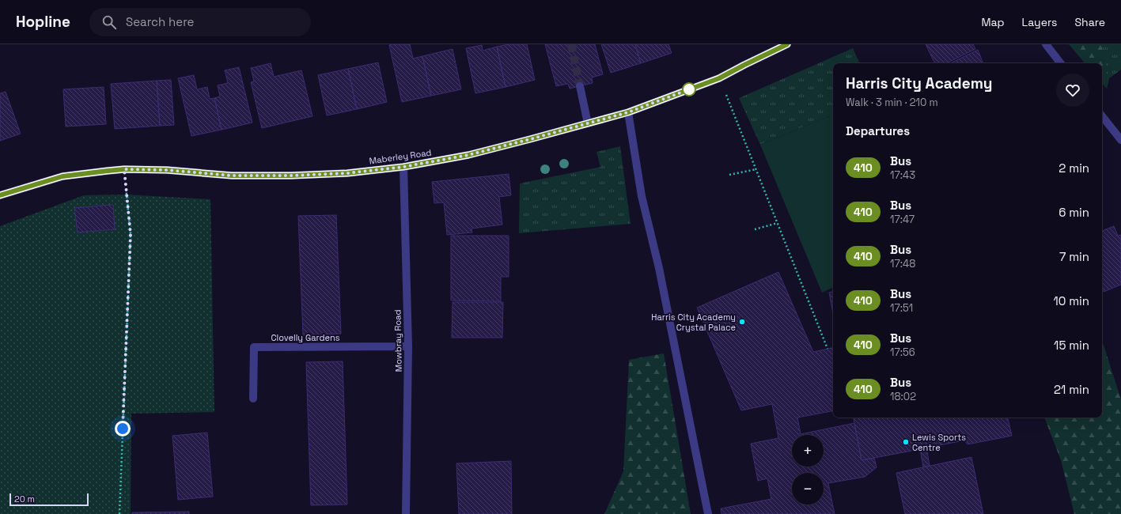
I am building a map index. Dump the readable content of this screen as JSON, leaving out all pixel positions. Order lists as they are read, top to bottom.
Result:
{
  "streets": {
    "street": ["Maberley Road", "Clovelly Gardens", "Mowbray Road"]
  },
  "crossings": [
    ["Maberley Road", "Mowbray Road"],
    ["Clovelly Gardens", "Mowbray Road"]
  ],
  "places": ["Harris City Academy Crystal Palace", "Lewis Sports Centre"],
  "lines": ["bus line 410"],
  "scale_bar": "20 m",
  "page": {
    "header": "Hopline",
    "search": "Search here",
    "nav": ["Map", "Layers", "Share"],
    "heading": [
      ["Harris City Academy", "Walk · 3 min · 210 m"],
      "Departures"
    ],
    "list": [
      {
        "mark": "410",
        "name": "Bus",
        "note": "17:43",
        "value": "2 min"
      },
      {
        "mark": "410",
        "name": "Bus",
        "note": "17:47",
        "value": "6 min"
      },
      {
        "mark": "410",
        "name": "Bus",
        "note": "17:48",
        "value": "7 min"
      },
      {
        "mark": "410",
        "name": "Bus",
        "note": "17:51",
        "value": "10 min"
      },
      {
        "mark": "410",
        "name": "Bus",
        "note": "17:56",
        "value": "15 min"
      },
      {
        "mark": "410",
        "name": "Bus",
        "note": "18:02",
        "value": "21 min"
      }
    ],
    "map_buttons": ["+", "−"],
    "scale": "20 m"
  }
}
